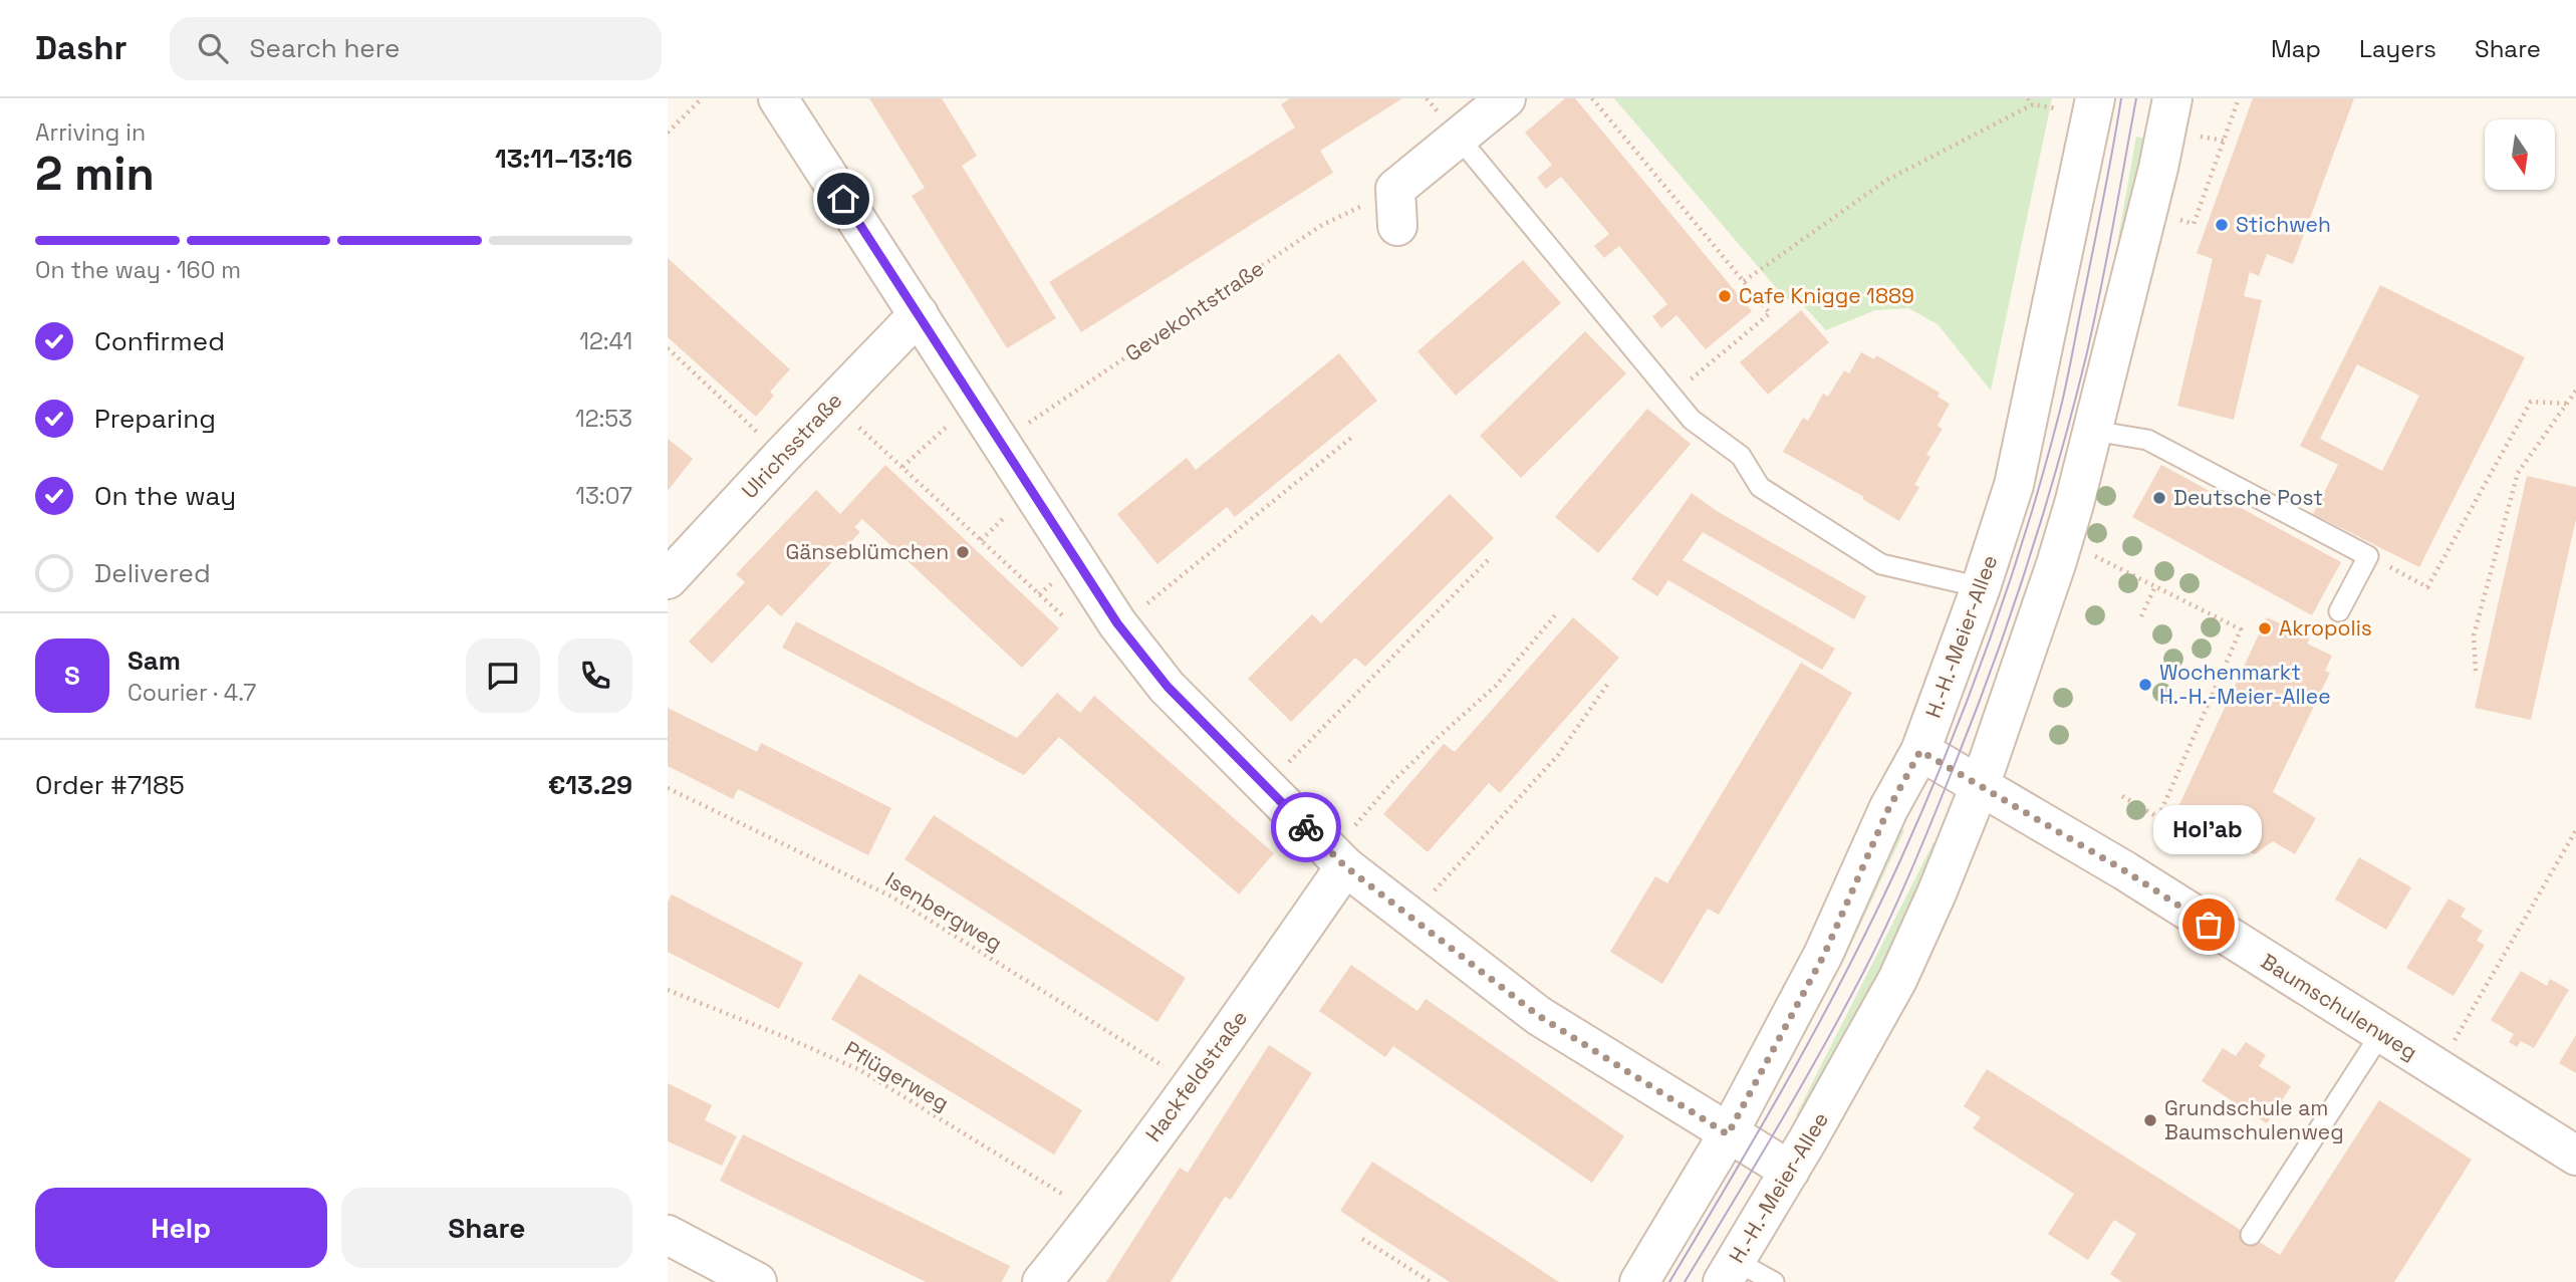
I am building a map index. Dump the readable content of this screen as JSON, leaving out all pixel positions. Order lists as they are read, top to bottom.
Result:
{
  "streets": {
    "street": [
      "Ulrichsstraße",
      "H.-H.-Meier-Allee",
      "Baumschulenweg",
      "Hackfeldstraße"
    ],
    "path": ["Gevekohtstraße", "Isenbergweg", "Pflügerweg"]
  },
  "crossings": [
    ["H.-H.-Meier-Allee", "Baumschulenweg"],
    ["Isenbergweg", "Hackfeldstraße"],
    ["Pflügerweg", "Hackfeldstraße"]
  ],
  "places": [
    "Stichweh",
    "Cafe Knigge 1889",
    "Deutsche Post",
    "Gänseblümchen",
    "Akropolis",
    "Wochenmarkt H.-H.-Meier-Allee",
    "Hol'ab",
    "Grundschule am Baumschulenweg"
  ],
  "north": "bottom",
  "page": {
    "header": "Dashr",
    "search": "Search here",
    "nav": ["Map", "Layers", "Share"],
    "heading": ["2 min", "Arriving in", "13:11–13:16"],
    "panel": [
      "Sam",
      "Courier · 4.7",
      "Order #7185",
      "€13.29"
    ],
    "bar": "On the way · 160 m",
    "list": [
      ["Confirmed", "12:41"],
      ["Preparing", "12:53"],
      ["On the way", "13:07"],
      "Delivered"
    ],
    "round": "S",
    "bubble": "Hol'ab",
    "buttons": ["Help", "Share"]
  }
}
